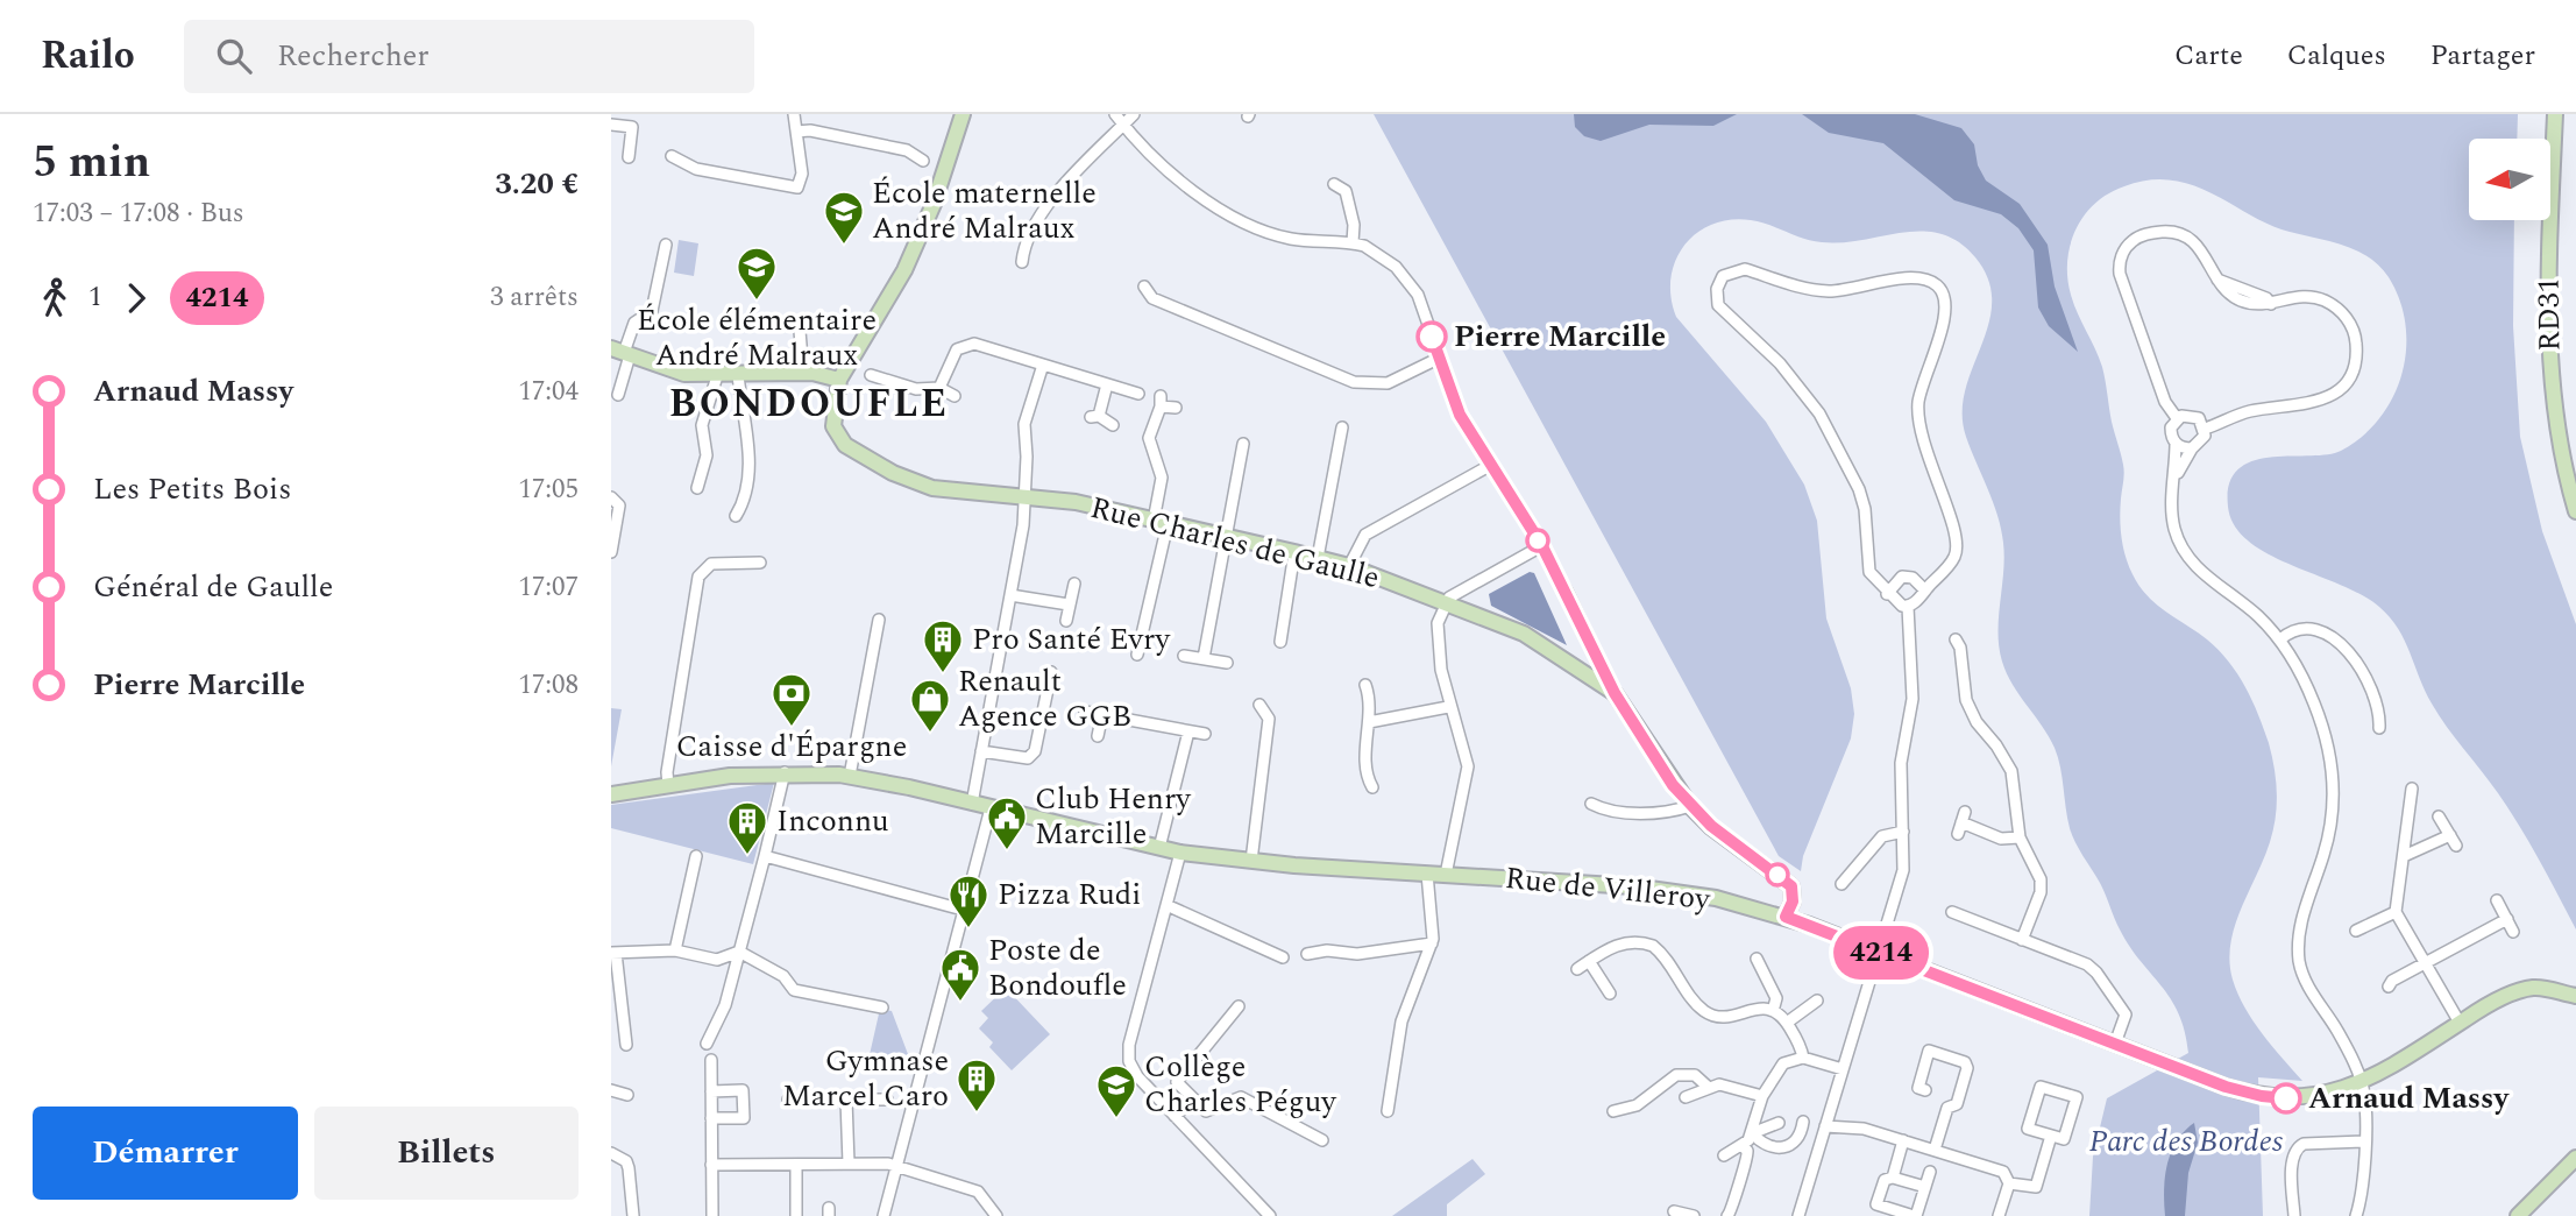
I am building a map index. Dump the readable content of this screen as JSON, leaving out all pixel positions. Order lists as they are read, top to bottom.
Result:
{
  "streets": {
    "street": ["RD31", "Rue Charles de Gaulle", "Rue de Villeroy"]
  },
  "crossings": [
    ["Rue Charles de Gaulle", "Rue de Villeroy"]
  ],
  "districts": ["BONDOUFLE"],
  "parks": ["Parc des Bordes"],
  "places": {
    "school or university": ["École maternelle André Malraux", "École élémentaire André Malraux", "Collège Charles Péguy"],
    "other": ["Pierre Marcille", "Arnaud Massy"],
    "building": ["Pro Santé Evry", "Inconnu", "Gymnase Marcel Caro"],
    "bank": ["Caisse d'Épargne"],
    "shop": ["Renault Agence GGB"],
    "public building": ["Club Henry Marcille", "Poste de Bondoufle"],
    "restaurant": ["Pizza Rudi"]
  },
  "lines": ["bus line 4214"],
  "north": "left",
  "page": {
    "header": "Railo",
    "search": "Rechercher",
    "nav": ["Carte", "Calques", "Partager"],
    "heading": ["5 min", "17:03 – 17:08 · Bus", "3.20 €"],
    "on_map": "4214",
    "legs": ["1", "4214", "3 arrêts"],
    "list": [
      {
        "name": "Arnaud Massy",
        "value": "17:04"
      },
      {
        "name": "Les Petits Bois",
        "value": "17:05"
      },
      {
        "name": "Général de Gaulle",
        "value": "17:07"
      },
      {
        "name": "Pierre Marcille",
        "value": "17:08"
      }
    ],
    "buttons": ["Démarrer", "Billets"]
  }
}
